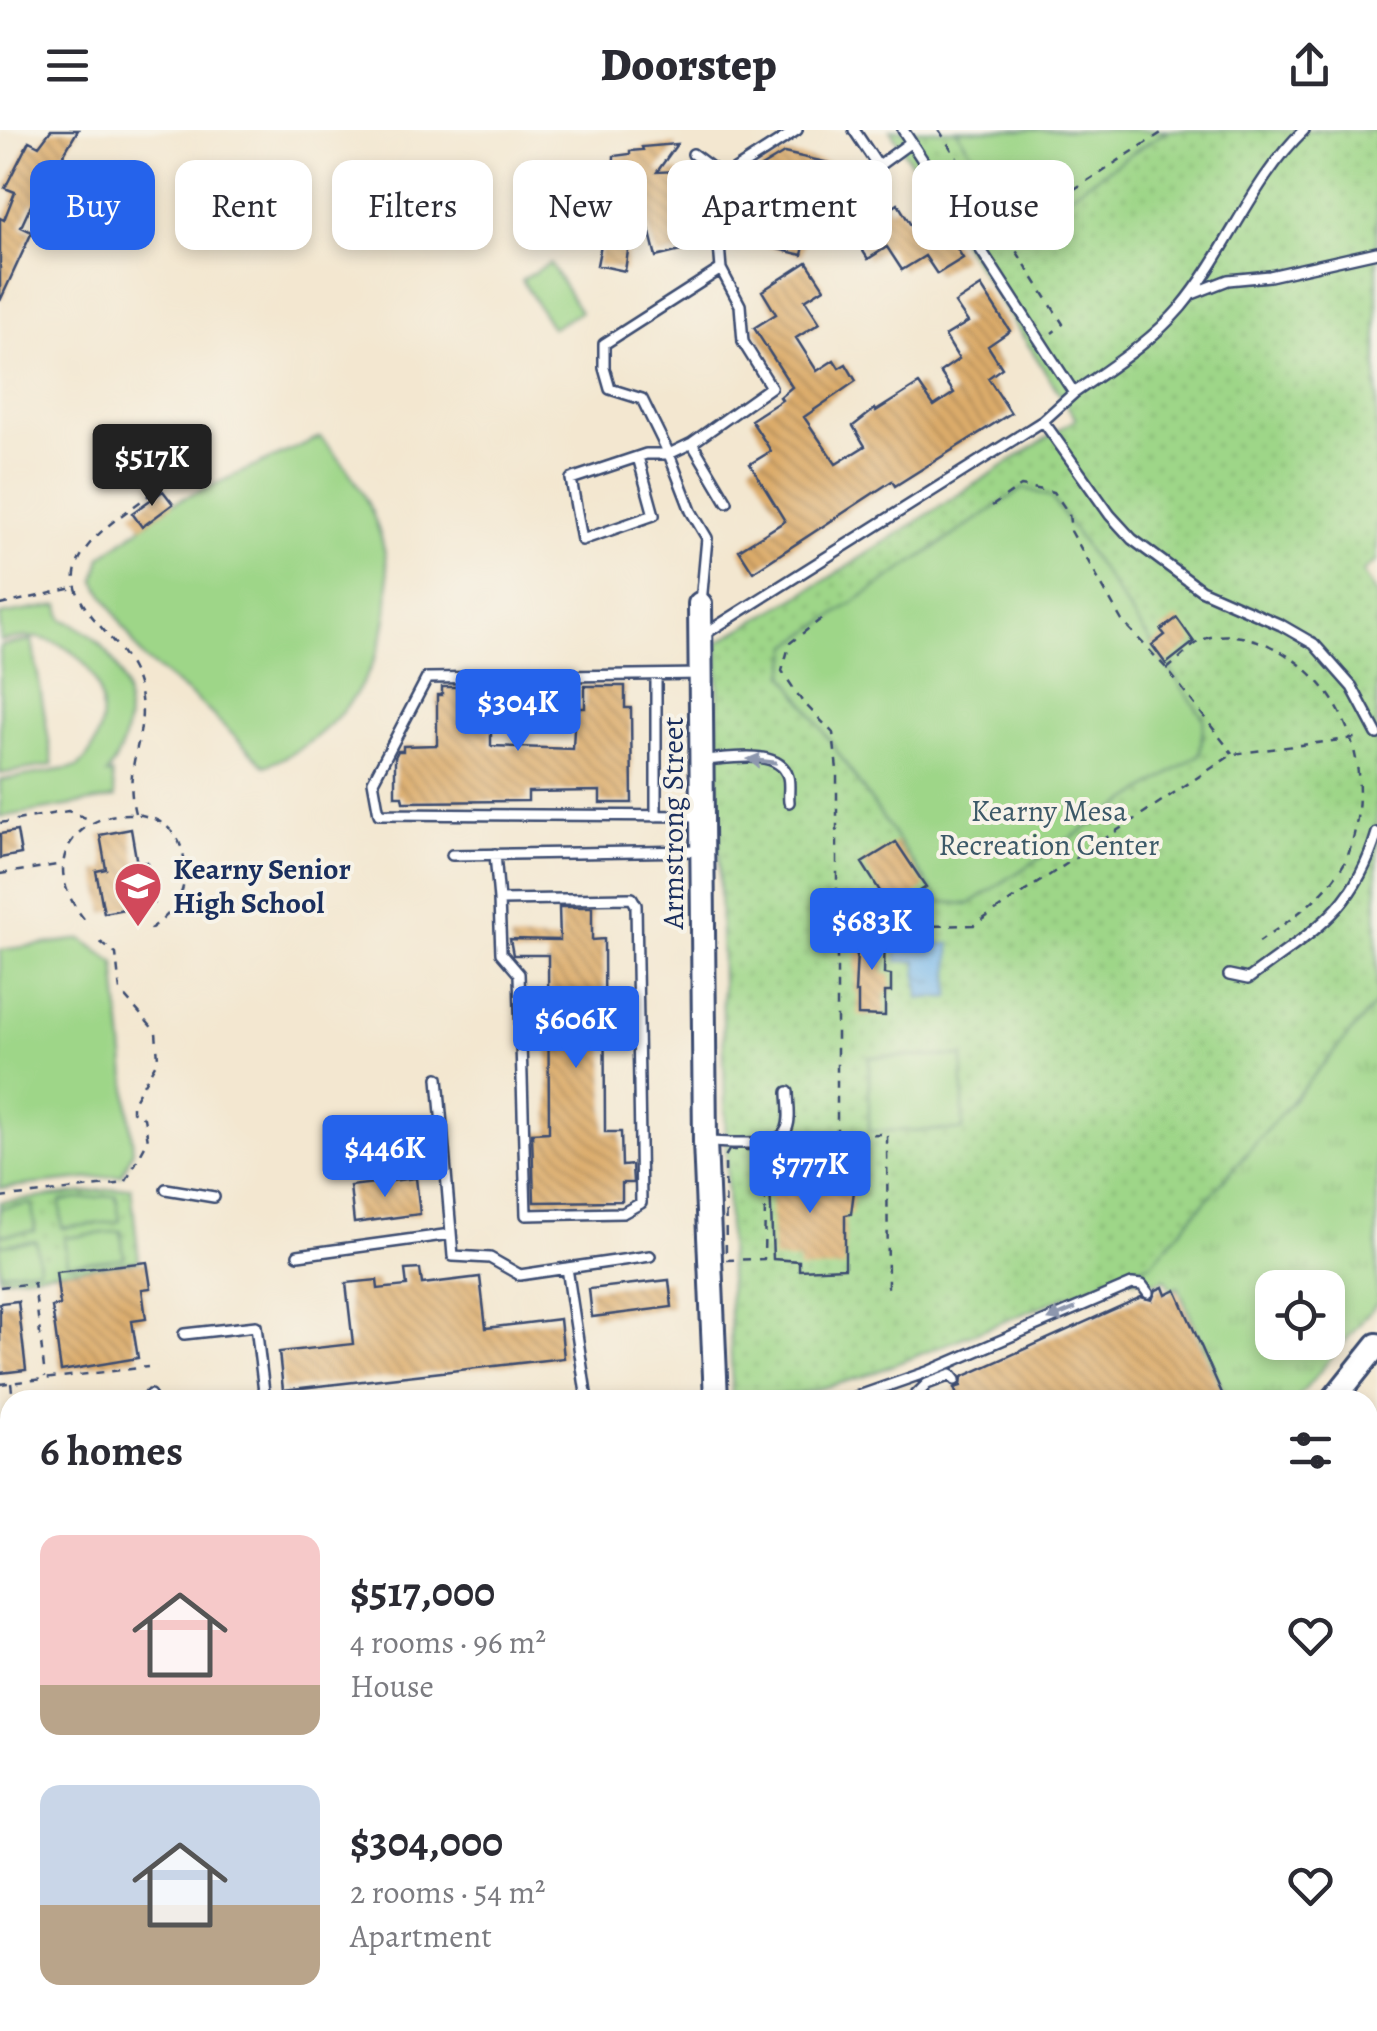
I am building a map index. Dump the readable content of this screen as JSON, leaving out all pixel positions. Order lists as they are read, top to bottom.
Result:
{
  "streets": {
    "street": ["Armstrong Street"]
  },
  "parks": ["Kearny Mesa Recreation Center"],
  "places": {
    "school or university": ["Kearny Senior High School"]
  },
  "page": {
    "header": "Doorstep",
    "chip": [
      "Buy",
      "Rent",
      "Filters",
      "New",
      "Apartment",
      "House"
    ],
    "price": [
      "$517K",
      "$304K",
      "$683K",
      "$606K",
      "$446K",
      "$777K"
    ],
    "heading": "6 homes",
    "list": [
      {
        "name": "$517,000",
        "note": "4 rooms · 96 m² · House"
      },
      {
        "name": "$304,000",
        "note": "2 rooms · 54 m² · Apartment"
      }
    ]
  }
}
